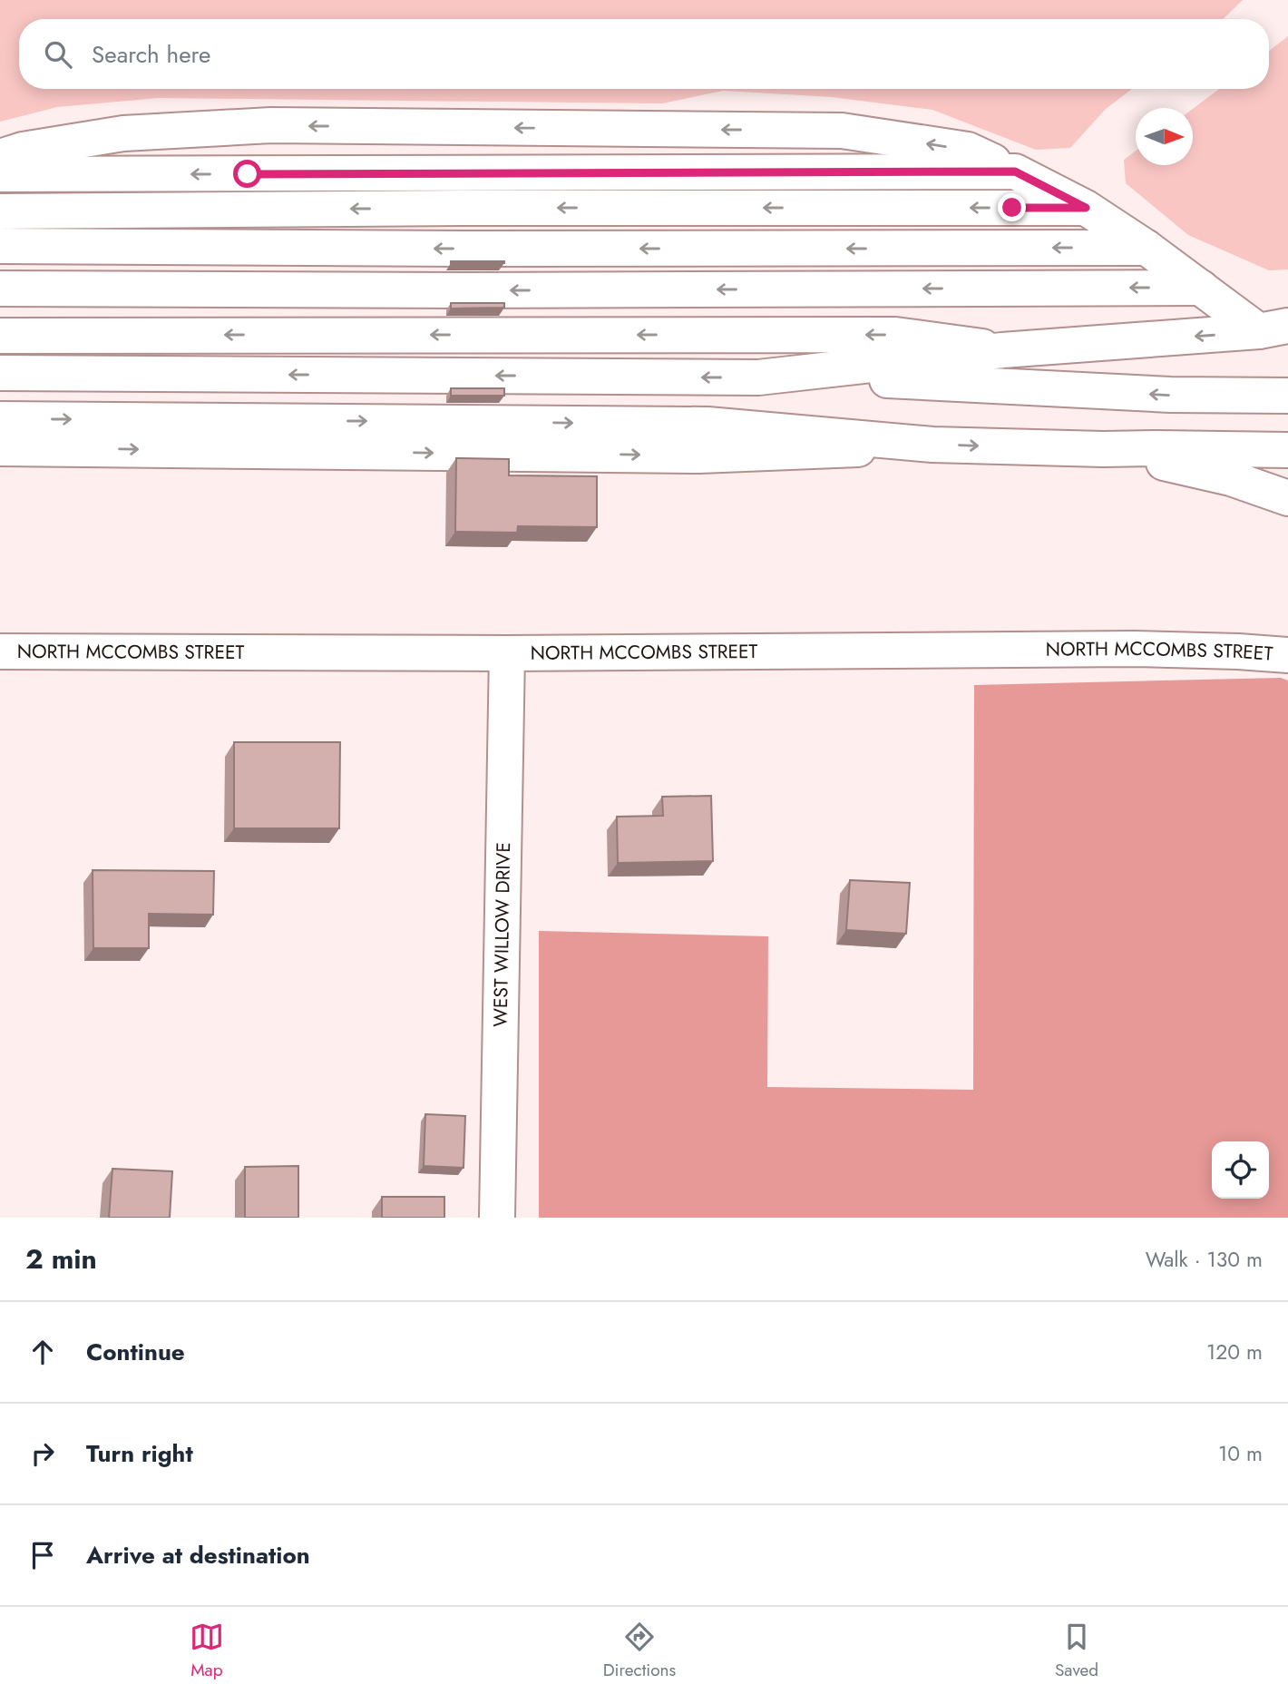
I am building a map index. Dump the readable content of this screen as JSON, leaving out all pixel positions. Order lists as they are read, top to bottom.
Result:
{
  "streets": {
    "main road": ["NORTH MCCOMBS STREET", "WEST WILLOW DRIVE"]
  },
  "crossings": [
    ["NORTH MCCOMBS STREET", "WEST WILLOW DRIVE"]
  ],
  "north": "right",
  "page": {
    "search": "Search here",
    "heading": ["2 min", "Walk · 130 m"],
    "list": [
      ["Continue", "120 m"],
      ["Turn right", "10 m"],
      "Arrive at destination"
    ],
    "nav": ["Map", "Directions", "Saved"]
  }
}
